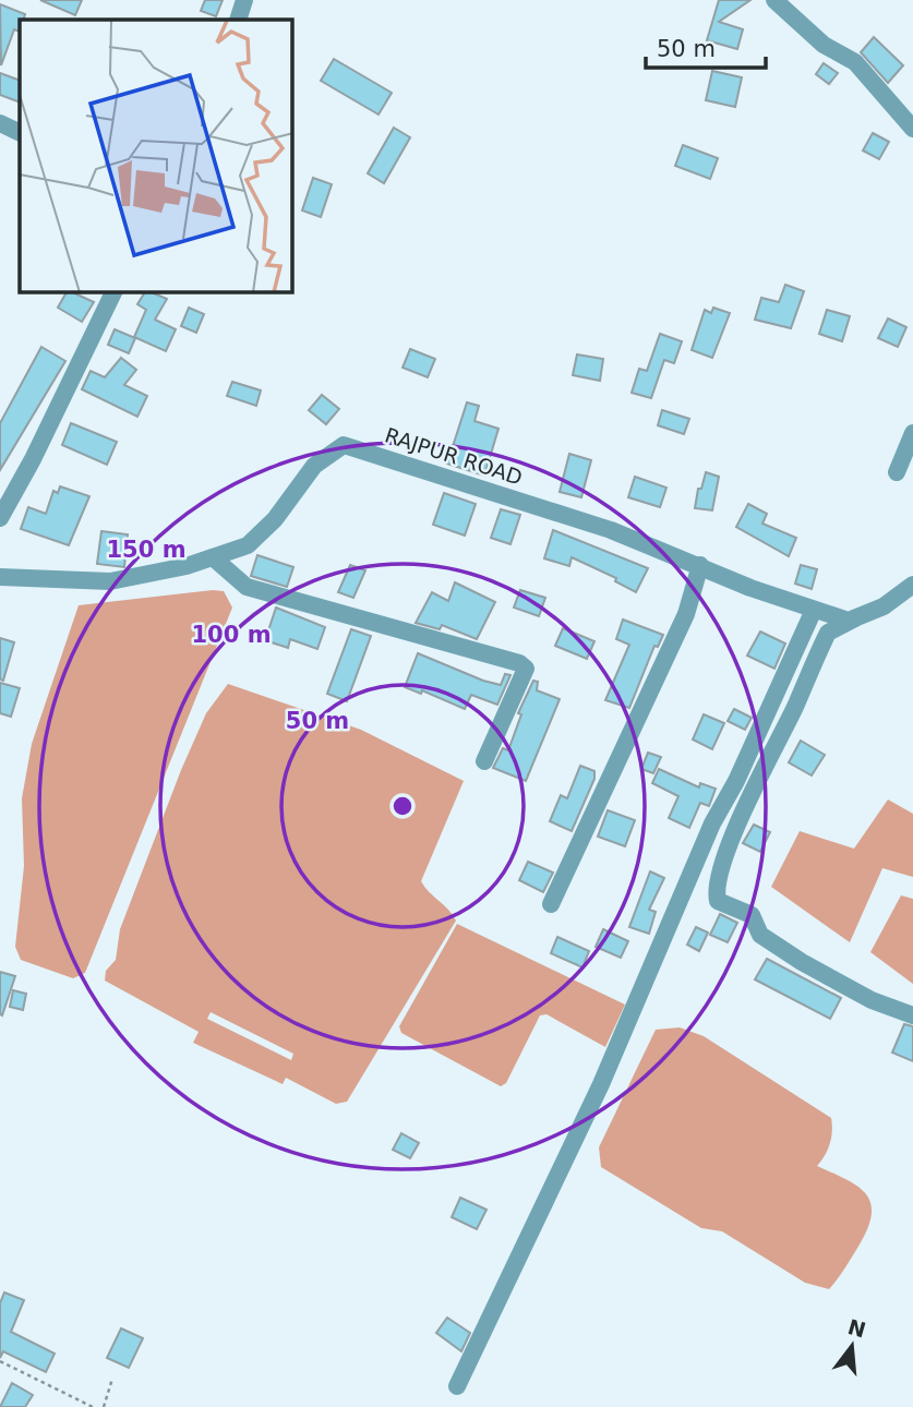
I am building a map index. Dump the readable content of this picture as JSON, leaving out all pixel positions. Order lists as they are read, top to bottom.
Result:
{
  "streets": {
    "street": ["RAJPUR ROAD"]
  },
  "scale_bar": "50 m",
  "north": "top",
  "rings": ["150 m", "100 m", "50 m"]
}
